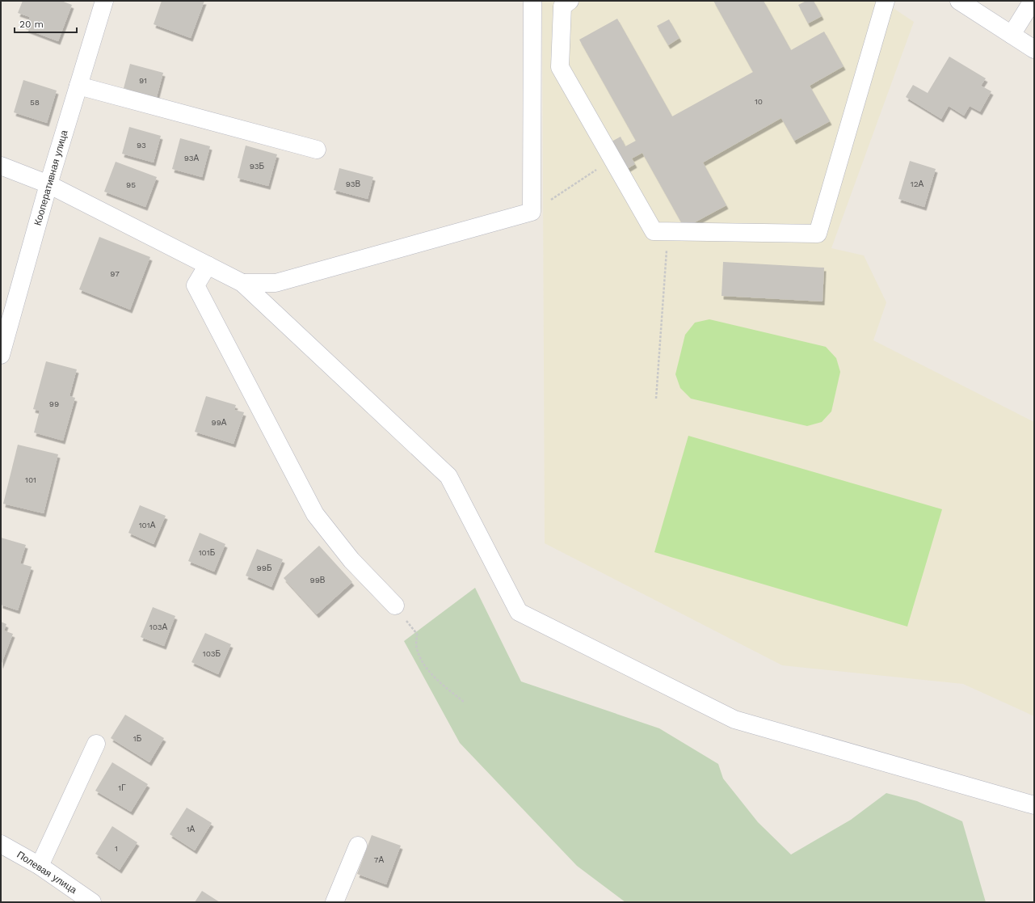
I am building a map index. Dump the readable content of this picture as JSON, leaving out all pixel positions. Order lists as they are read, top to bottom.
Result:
{
  "streets": {
    "street": ["Кооперативная улица", "Полевая улица"]
  },
  "house_numbers": [
    "91",
    "10",
    "58",
    "93",
    "93А",
    "93Б",
    "93В",
    "12А",
    "95",
    "97",
    "99",
    "99А",
    "101",
    "101А",
    "101Б",
    "99Б",
    "99В",
    "103А",
    "103Б",
    "1Б",
    "1Г",
    "1А",
    "1",
    "7А"
  ],
  "scale_bar": "20 m"
}
